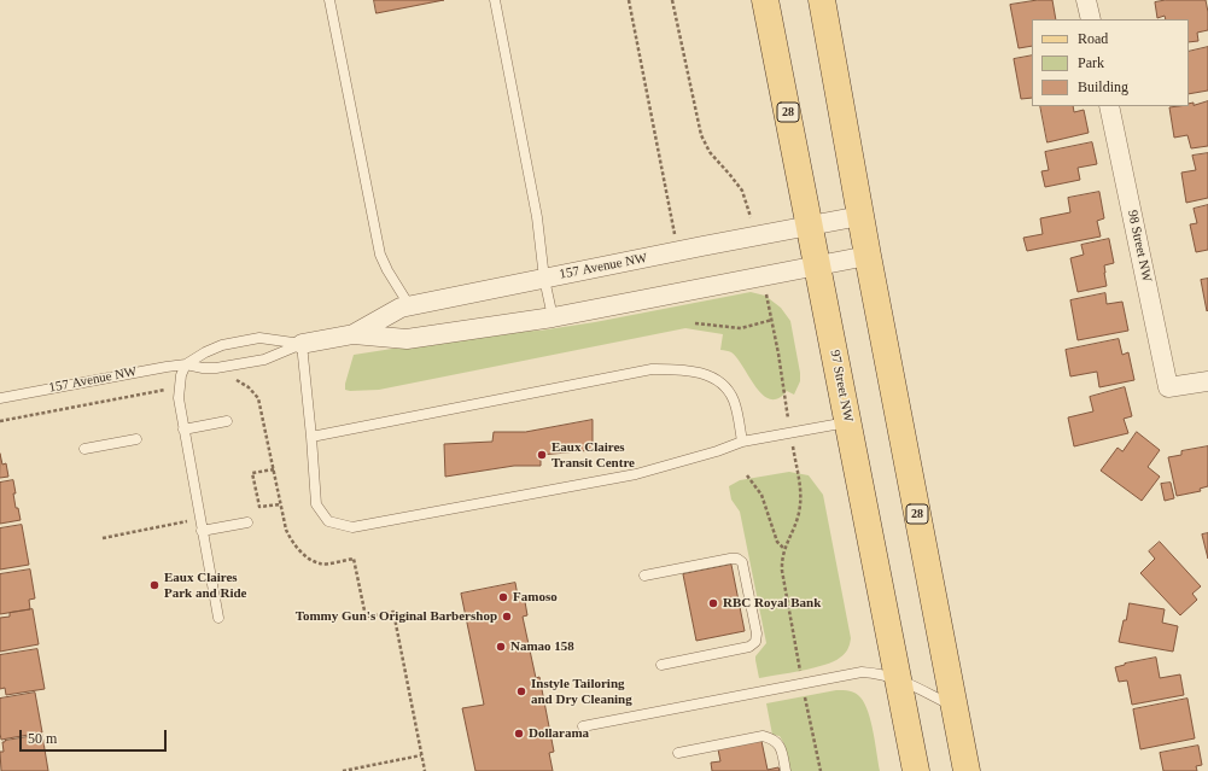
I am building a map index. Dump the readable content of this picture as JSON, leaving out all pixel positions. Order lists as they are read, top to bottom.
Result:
{
  "streets": {
    "main road": ["28", "97 Street NW"],
    "street": ["98 Street NW", "157 Avenue NW"]
  },
  "crossings": [
    ["28", "157 Avenue NW"],
    ["157 Avenue NW", "97 Street NW"]
  ],
  "places": [
    "Eaux Claires Transit Centre",
    "Eaux Claires Park and Ride",
    "Famoso",
    "RBC Royal Bank",
    "Tommy Gun's Original Barbershop",
    "Namao 158",
    "Instyle Tailoring and Dry Cleaning",
    "Dollarama"
  ],
  "legend": ["Road", "Park", "Building"],
  "scale_bar": "50 m"
}
